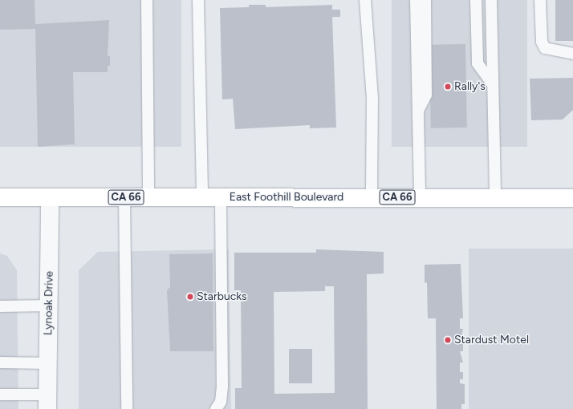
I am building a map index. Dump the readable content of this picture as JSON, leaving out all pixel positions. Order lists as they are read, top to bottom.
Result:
{
  "streets": {
    "main road": ["CA 66", "East Foothill Boulevard"],
    "street": ["Lynoak Drive"]
  },
  "crossings": [
    ["East Foothill Boulevard", "Lynoak Drive"]
  ],
  "places": ["Rally's", "Starbucks", "Stardust Motel"]
}
